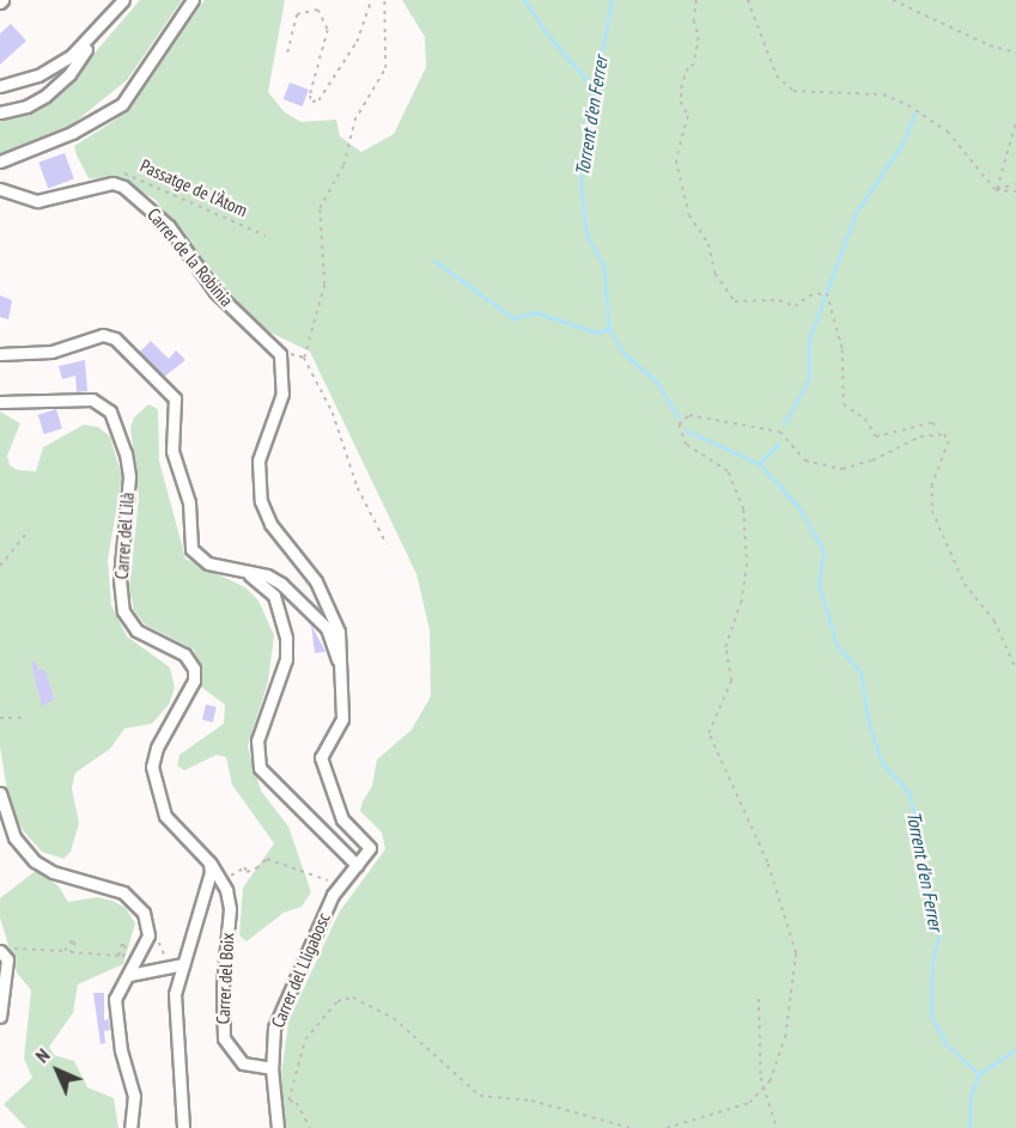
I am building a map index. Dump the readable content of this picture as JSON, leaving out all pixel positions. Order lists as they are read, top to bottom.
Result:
{
  "streets": {
    "street": [
      "Carrer de la Robínia",
      "Carrer del Lilà",
      "Carrer del Lligabosc",
      "Carrer del Boix"
    ],
    "path": ["Passatge de l'Àtom"]
  },
  "crossings": [
    ["Passatge de l'Àtom", "Carrer de la Robínia"],
    ["Carrer de la Robínia", "Carrer del Lligabosc"],
    ["Carrer del Lilà", "Carrer del Boix"],
    ["Carrer del Lligabosc", "Carrer del Boix"]
  ],
  "water": ["Torrent d'en Ferrer"],
  "north": "top left"
}
